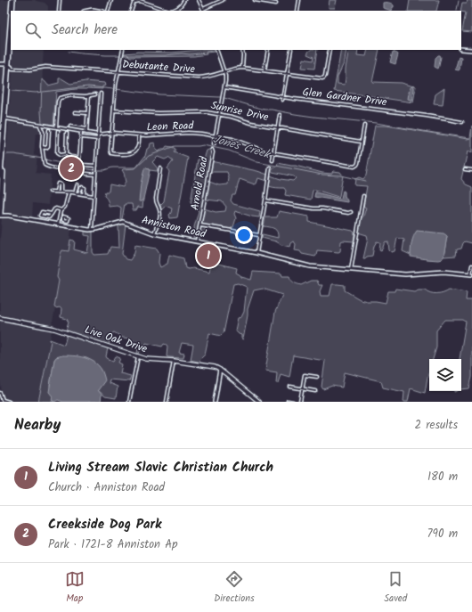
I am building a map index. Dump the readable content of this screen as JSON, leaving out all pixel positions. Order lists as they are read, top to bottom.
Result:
{
  "streets": {
    "main road": ["Live Oak Drive"],
    "street": [
      "Debutante Drive",
      "Glen Gardner Drive",
      "Sunrise Drive",
      "Leon Road",
      "Arnold Road",
      "Anniston Road"
    ]
  },
  "crossings": [
    ["Debutante Drive", "Arnold Road"],
    ["Glen Gardner Drive", "Arnold Road"],
    ["Sunrise Drive", "Leon Road"],
    ["Sunrise Drive", "Arnold Road"],
    ["Leon Road", "Arnold Road"],
    ["Arnold Road", "Anniston Road"]
  ],
  "water": ["Jones Creek"],
  "page": {
    "search": "Search here",
    "pins": ["2", "1"],
    "heading": ["Nearby", "2 results"],
    "list": [
      {
        "mark": "1",
        "name": "Living Stream Slavic Christian Church",
        "note": "Church · Anniston Road",
        "value": "180 m"
      },
      {
        "mark": "2",
        "name": "Creekside Dog Park",
        "note": "Park · 1721-8 Anniston Ap",
        "value": "790 m"
      }
    ],
    "nav": ["Map", "Directions", "Saved"]
  }
}
